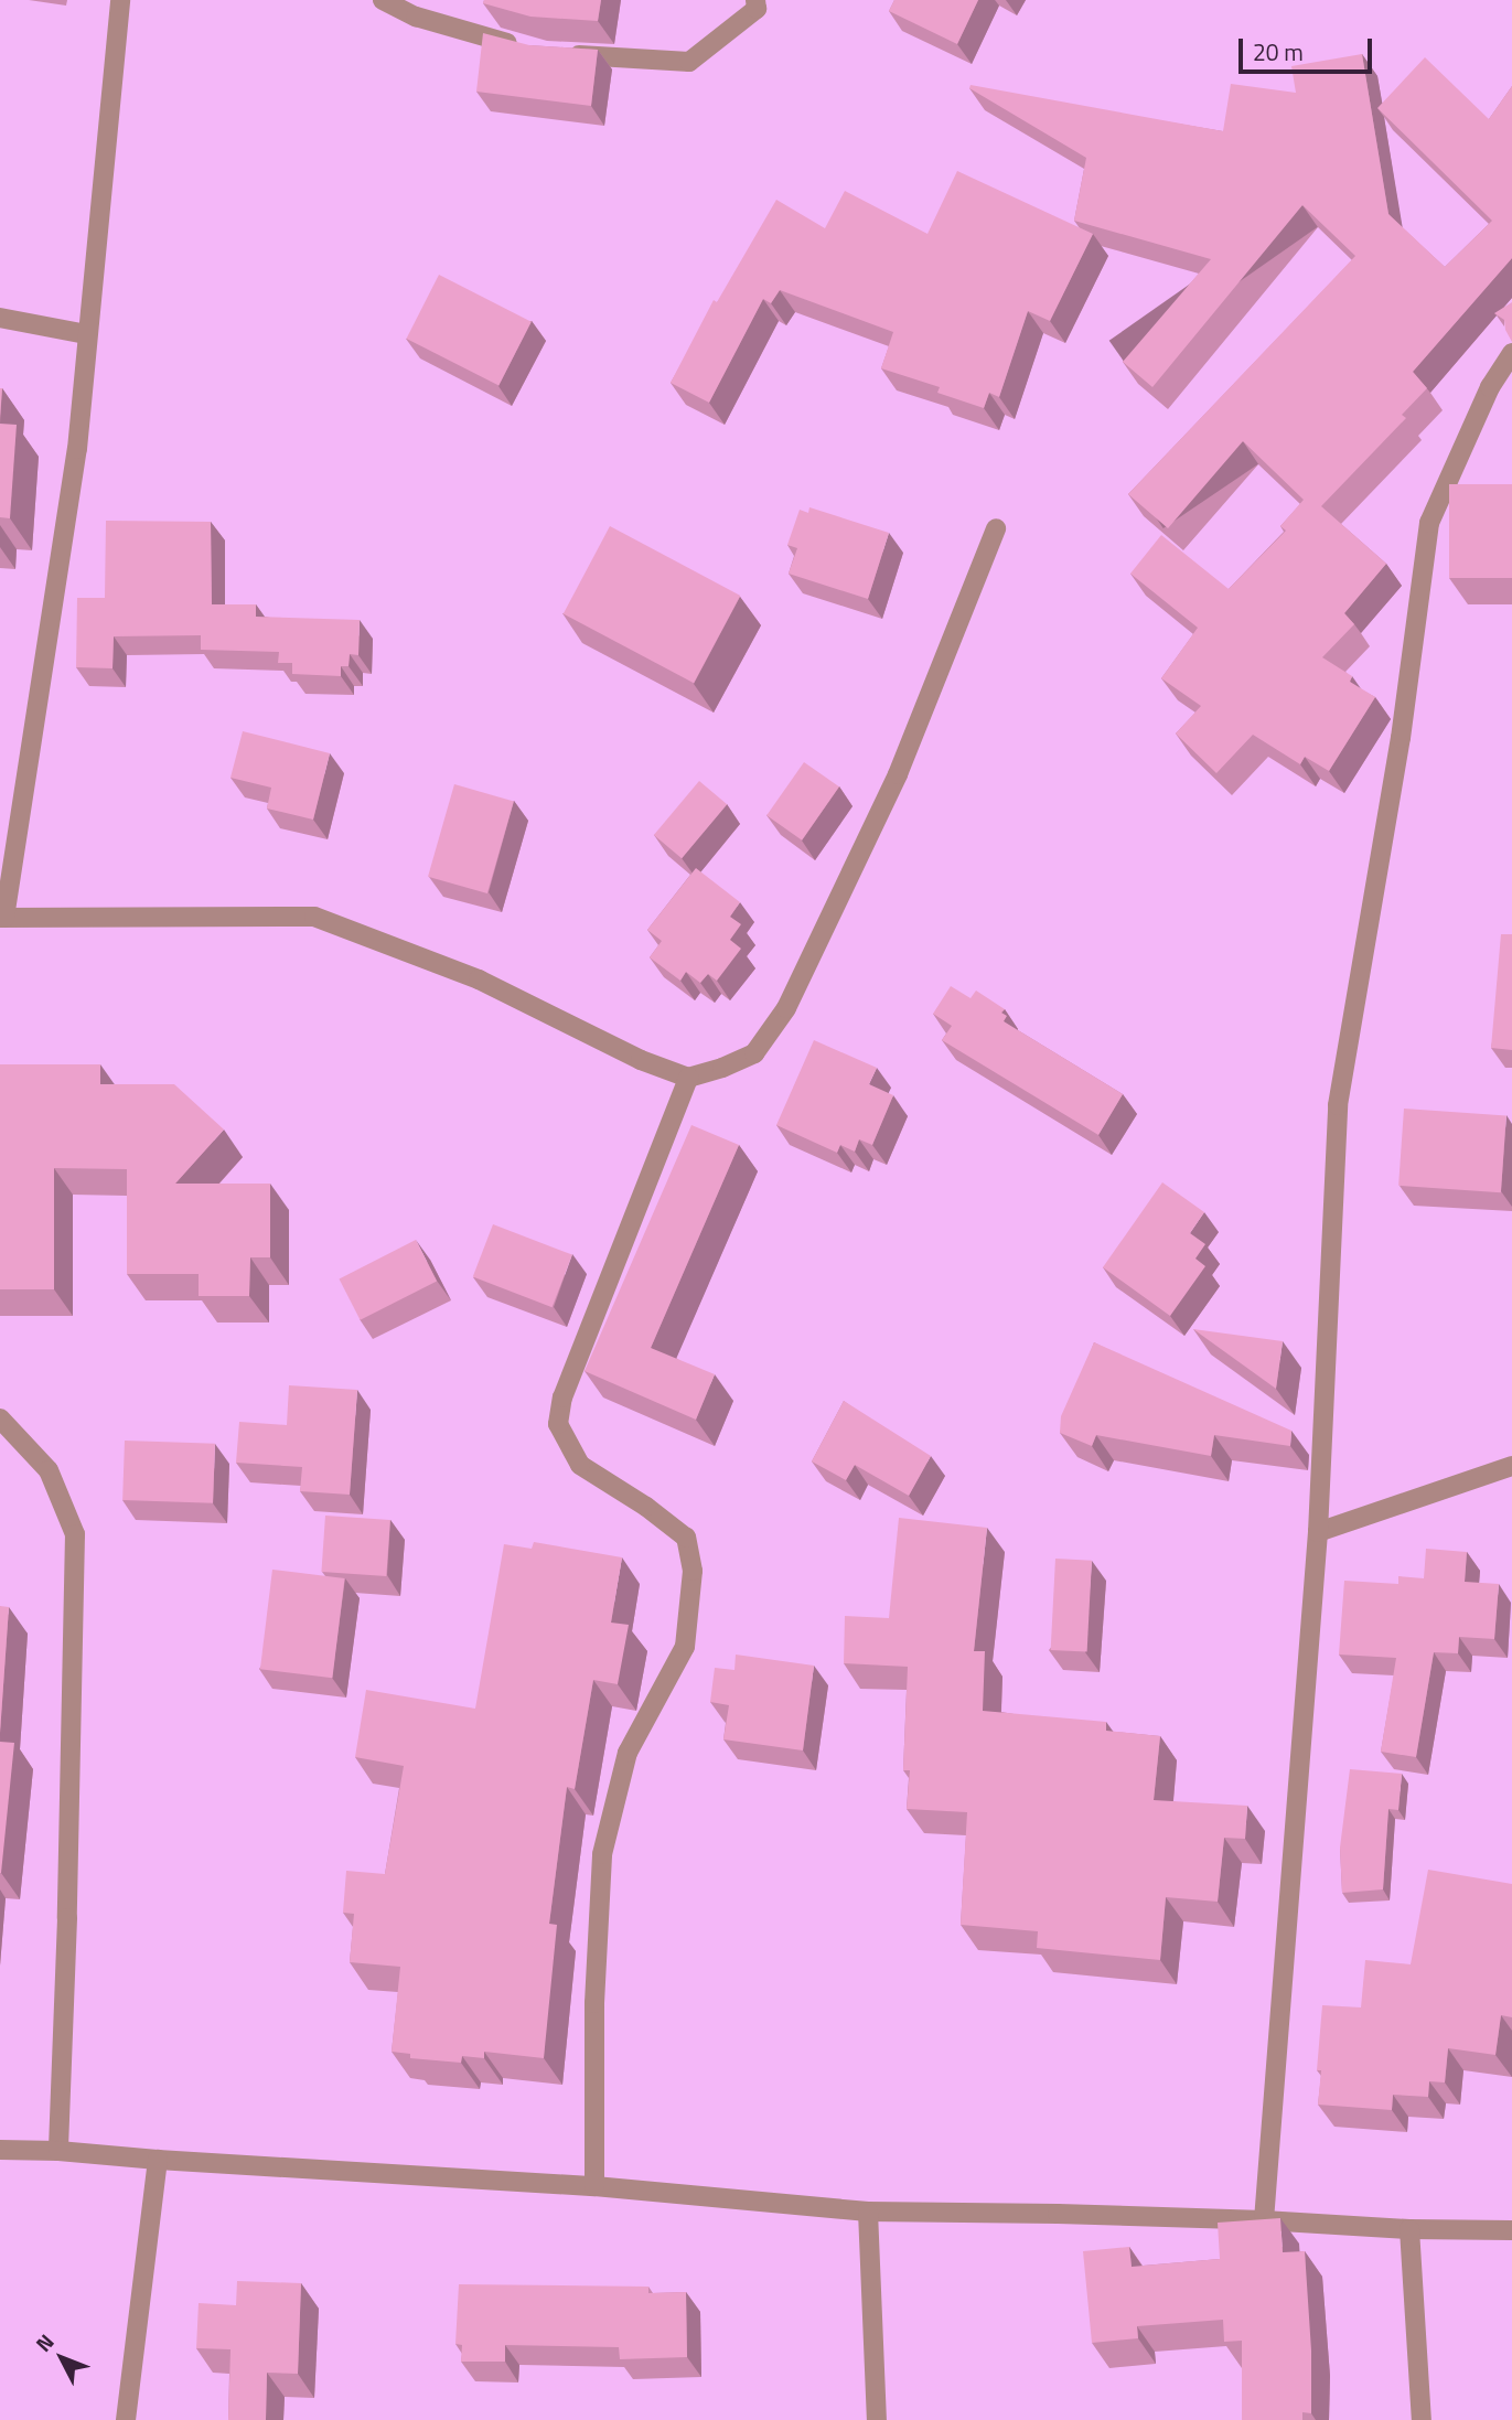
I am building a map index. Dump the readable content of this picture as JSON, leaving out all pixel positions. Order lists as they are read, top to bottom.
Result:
{
  "scale_bar": "20 m",
  "north": "top left"
}
